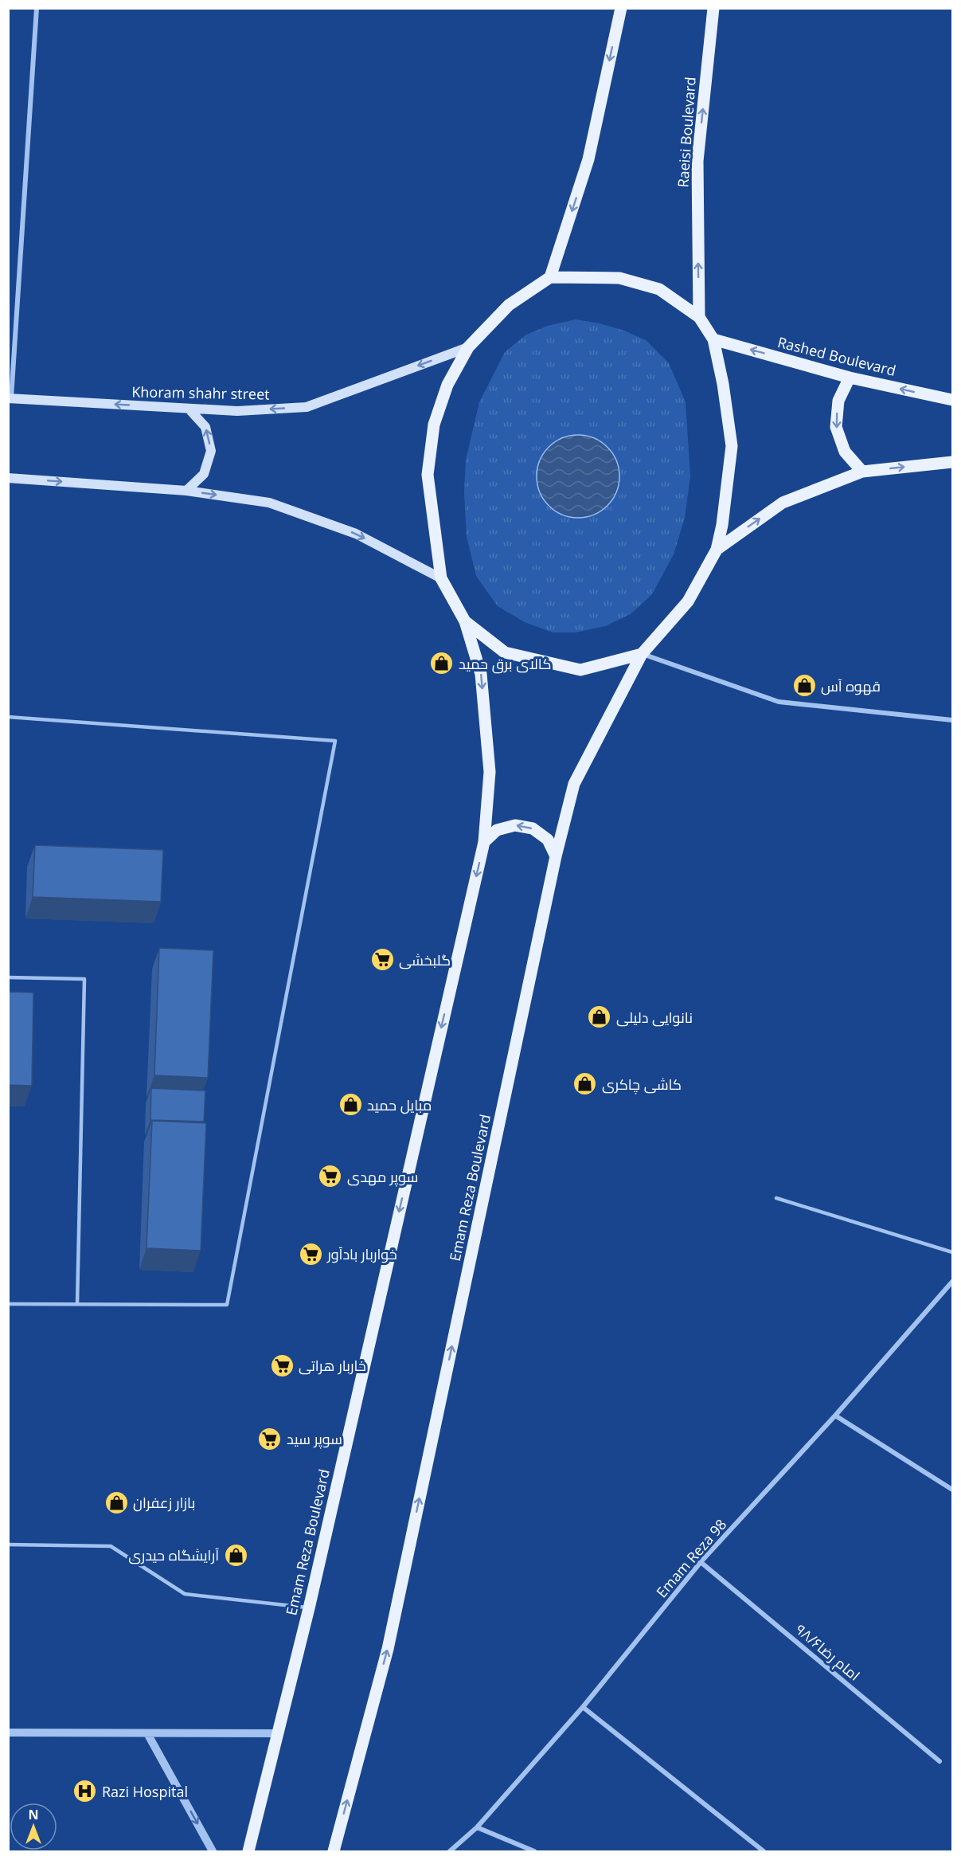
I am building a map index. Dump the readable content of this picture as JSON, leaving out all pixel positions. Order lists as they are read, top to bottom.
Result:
{
  "streets": {
    "main road": [
      "Raeisi Boulevard",
      "Rashed Boulevard",
      "Khoram shahr street",
      "Emam Reza Boulevard"
    ],
    "street": ["Emam Reza 98", "امام رضا۹۸/۶"]
  },
  "crossings": [
    ["Emam Reza 98", "امام رضا۹۸/۶"]
  ],
  "places": {
    "shop": [
      "کالای برق حمید",
      "قهوه آس",
      "نانوایی دلیلی",
      "کاشی چاکری",
      "مبایل حمید",
      "بازار زعفران",
      "آرایشگاه حیدری"
    ],
    "supermarket": [
      "گلبخشی",
      "سوپر مهدی",
      "خواربار بادآور",
      "خاربار هراتی",
      "سوپر سید"
    ],
    "hospital": ["Razi Hospital"]
  },
  "north": "top"
}
